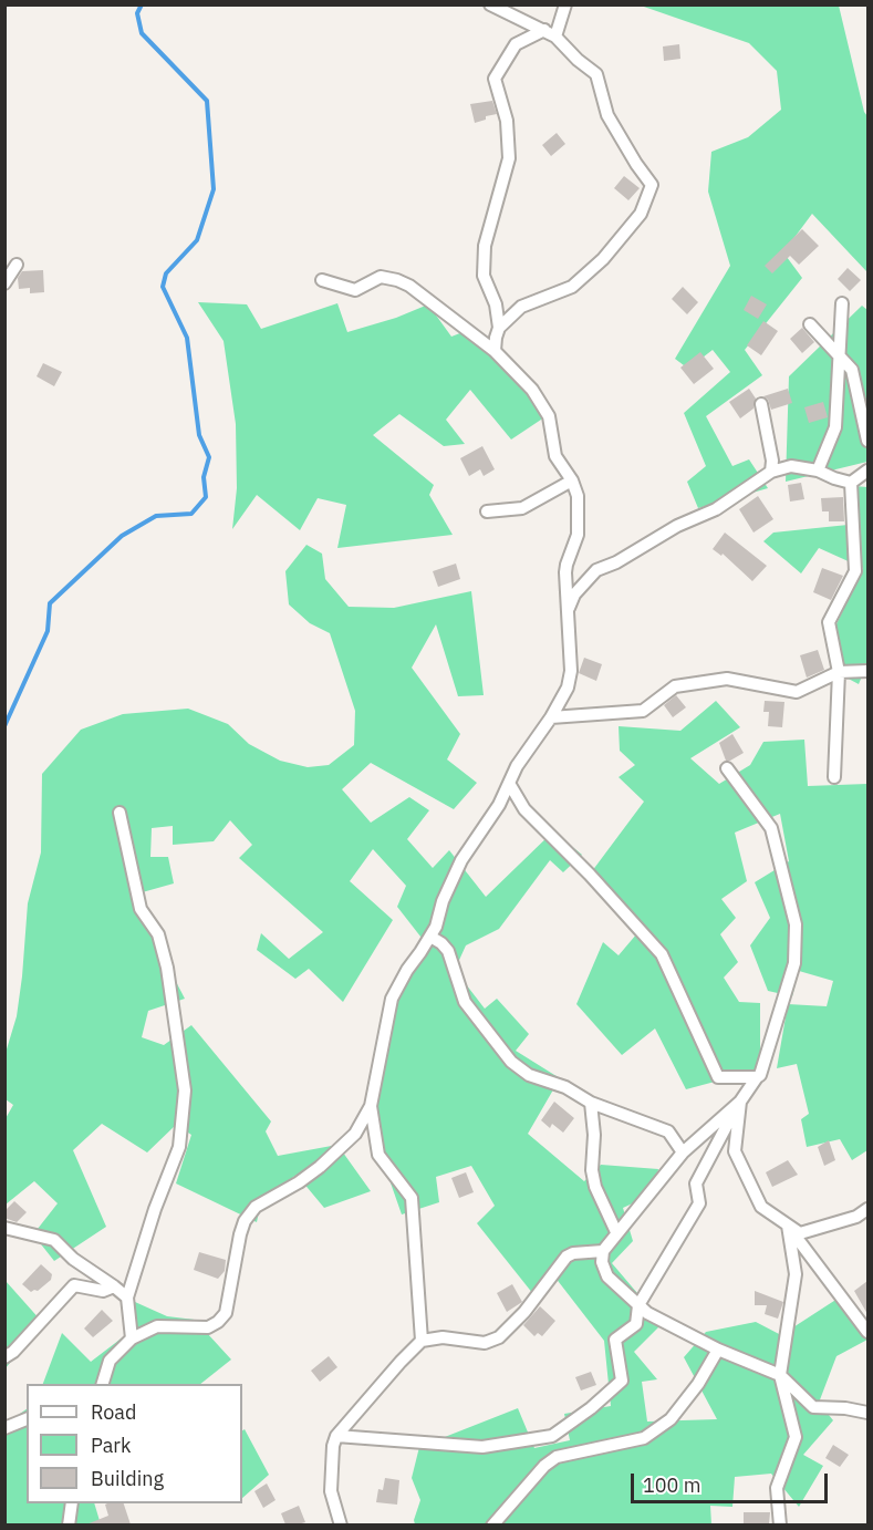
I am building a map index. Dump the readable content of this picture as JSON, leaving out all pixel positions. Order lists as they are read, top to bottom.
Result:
{
  "legend": ["Road", "Park", "Building"],
  "scale_bar": "100 m"
}
